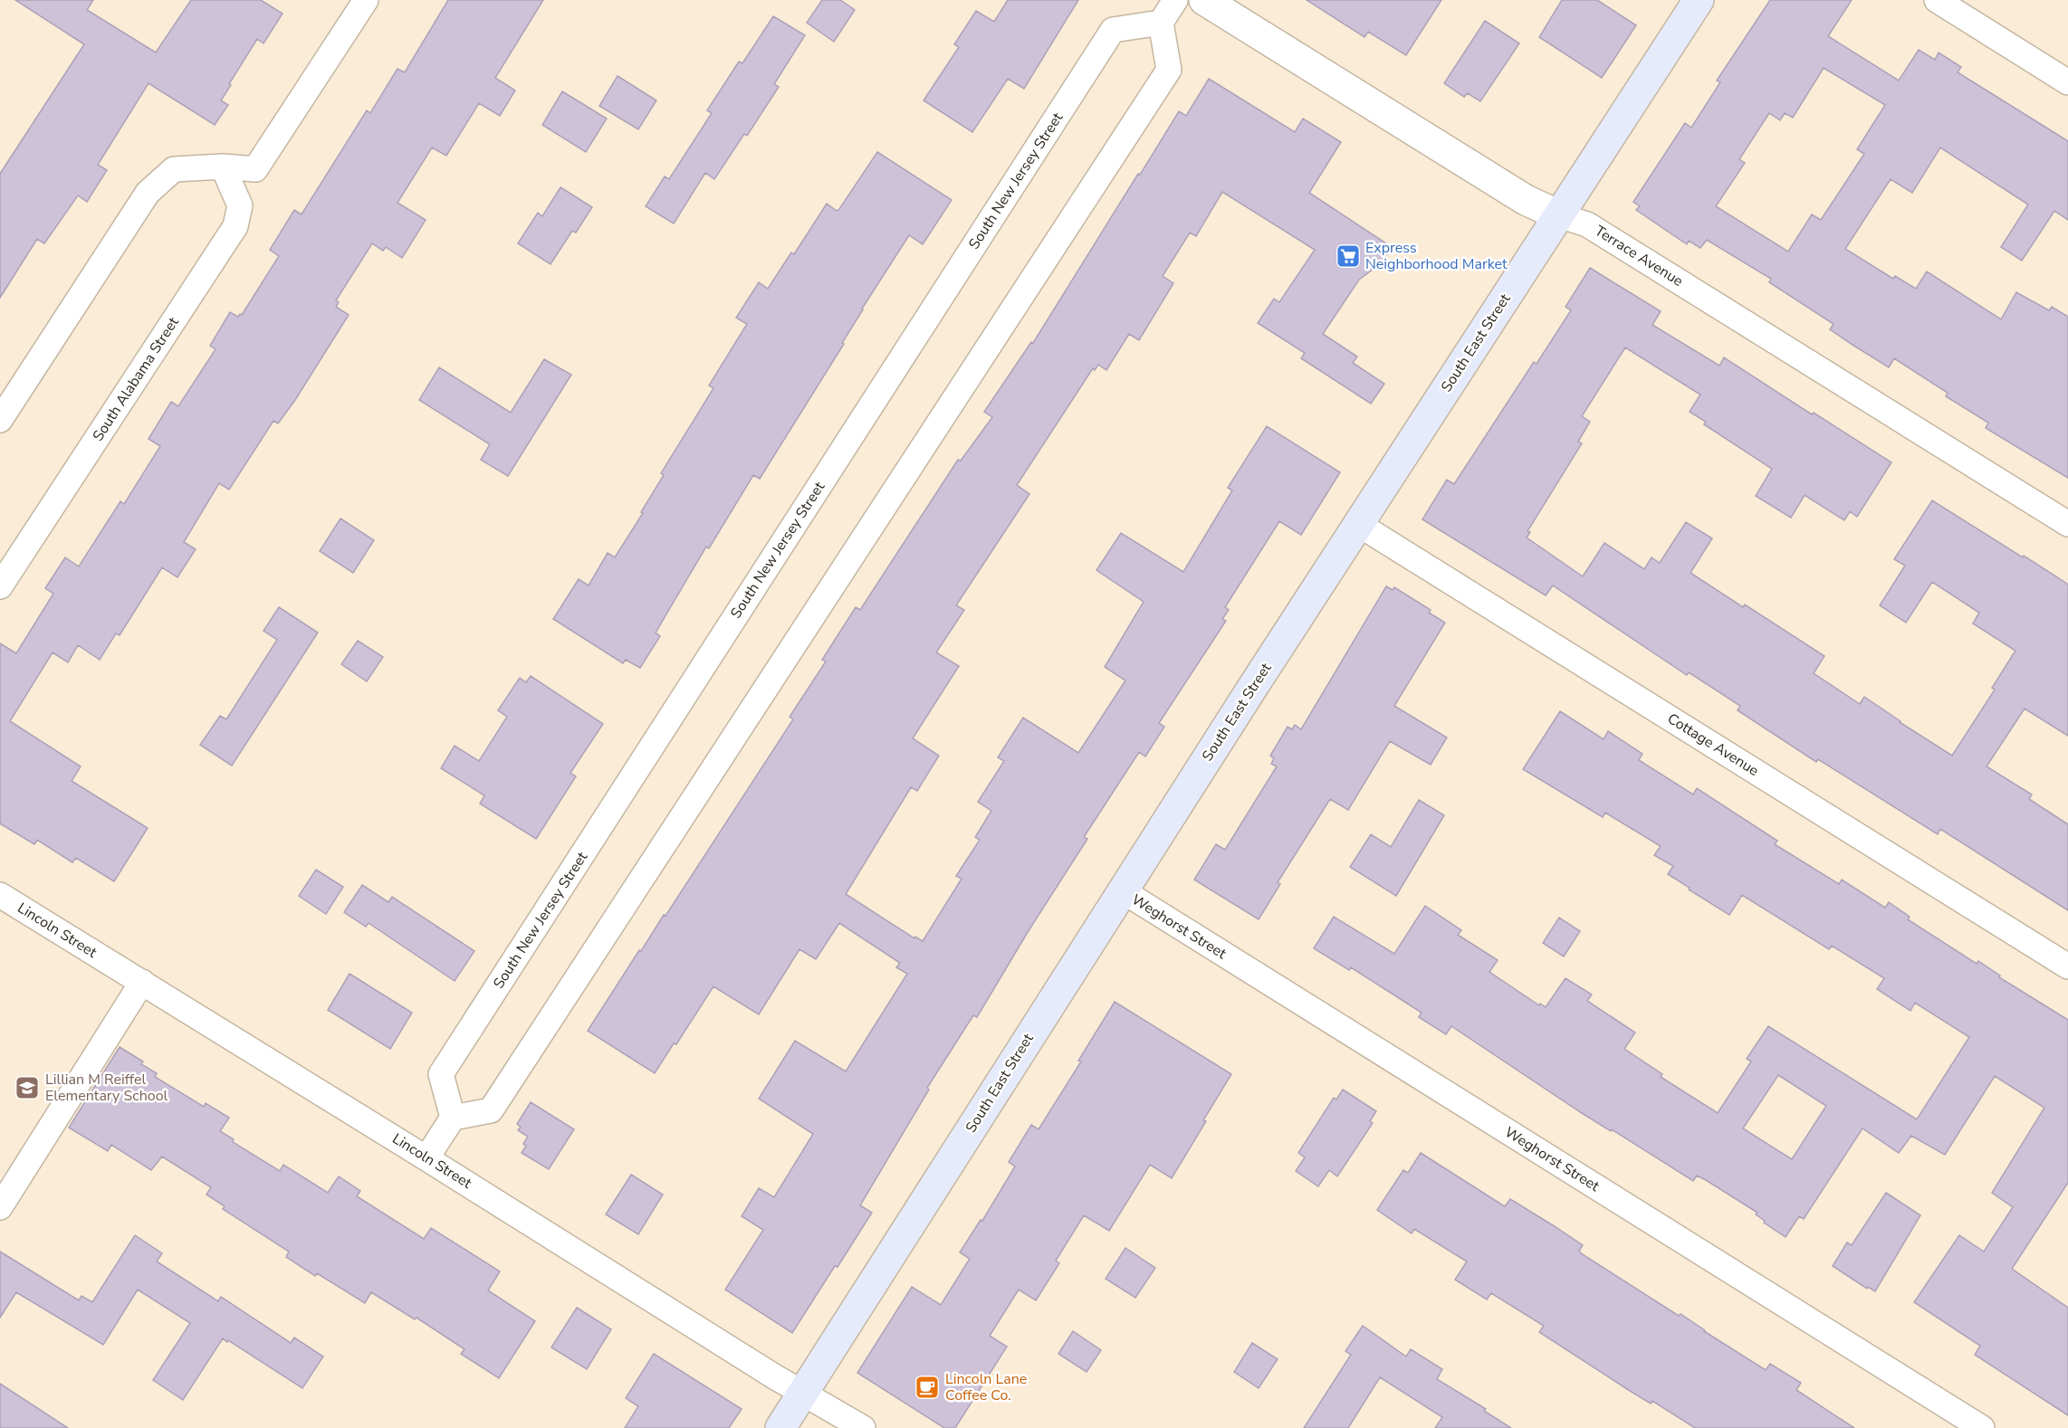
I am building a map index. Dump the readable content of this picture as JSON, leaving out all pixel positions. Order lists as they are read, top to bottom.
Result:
{
  "streets": {
    "main road": ["South East Street"],
    "street": [
      "South New Jersey Street",
      "Terrace Avenue",
      "South Alabama Street",
      "Cottage Avenue",
      "Weghorst Street",
      "Lincoln Street"
    ]
  },
  "crossings": [
    ["Terrace Avenue", "South East Street"],
    ["South East Street", "Cottage Avenue"],
    ["South East Street", "Weghorst Street"],
    ["South East Street", "Lincoln Street"]
  ],
  "places": {
    "supermarket": ["Express Neighborhood Market"],
    "school or university": ["Lillian M Reiffel Elementary School"],
    "cafe": ["Lincoln Lane Coffee Co."]
  }
}
